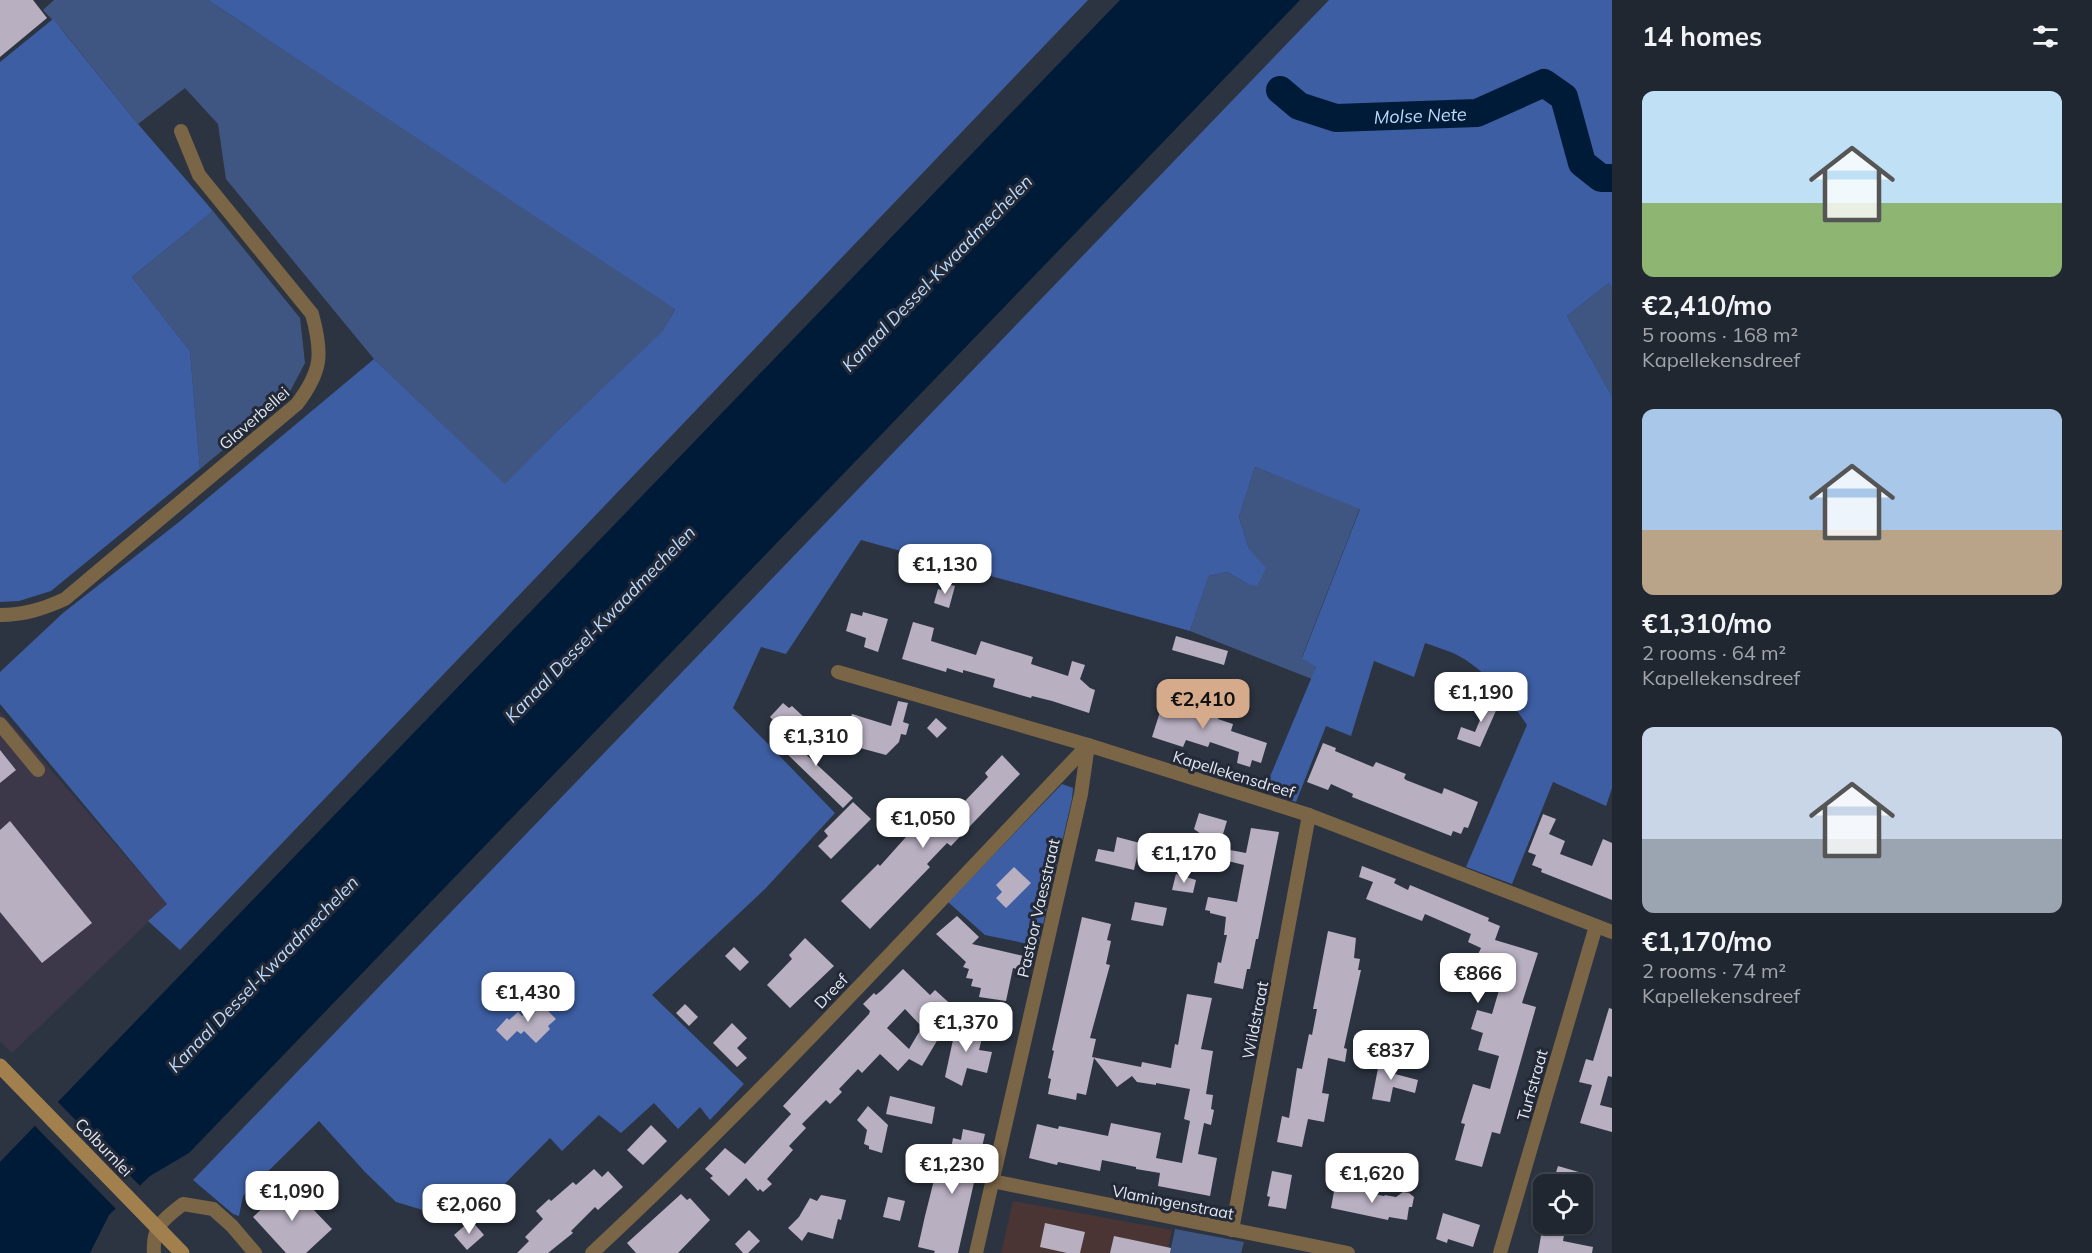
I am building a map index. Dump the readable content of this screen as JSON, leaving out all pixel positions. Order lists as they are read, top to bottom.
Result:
{
  "streets": {
    "street": [
      "Glaverbellei",
      "Kapellekensdreef",
      "Pastoor Vaesstraat",
      "Dreef",
      "Wildstraat",
      "Turfstraat",
      "Colburnlei",
      "Vlamingenstraat"
    ]
  },
  "crossings": [
    ["Kapellekensdreef", "Pastoor Vaesstraat"],
    ["Kapellekensdreef", "Dreef"],
    ["Kapellekensdreef", "Wildstraat"],
    ["Kapellekensdreef", "Turfstraat"],
    ["Pastoor Vaesstraat", "Dreef"],
    ["Pastoor Vaesstraat", "Vlamingenstraat"],
    ["Wildstraat", "Vlamingenstraat"]
  ],
  "water": ["Molse Nete", "Kanaal Dessel-Kwaadmechelen"],
  "page": {
    "heading": "14 homes",
    "list": [
      {
        "name": "€2,410/mo",
        "note": "5 rooms · 168 m² · Kapellekensdreef"
      },
      {
        "name": "€1,310/mo",
        "note": "2 rooms · 64 m² · Kapellekensdreef"
      },
      {
        "name": "€1,170/mo",
        "note": "2 rooms · 74 m² · Kapellekensdreef"
      }
    ],
    "price": [
      "€1,130",
      "€1,190",
      "€2,410",
      "€1,310",
      "€1,050",
      "€1,170",
      "€866",
      "€1,430",
      "€1,370",
      "€837",
      "€1,230",
      "€1,620",
      "€1,090",
      "€2,060"
    ]
  }
}
